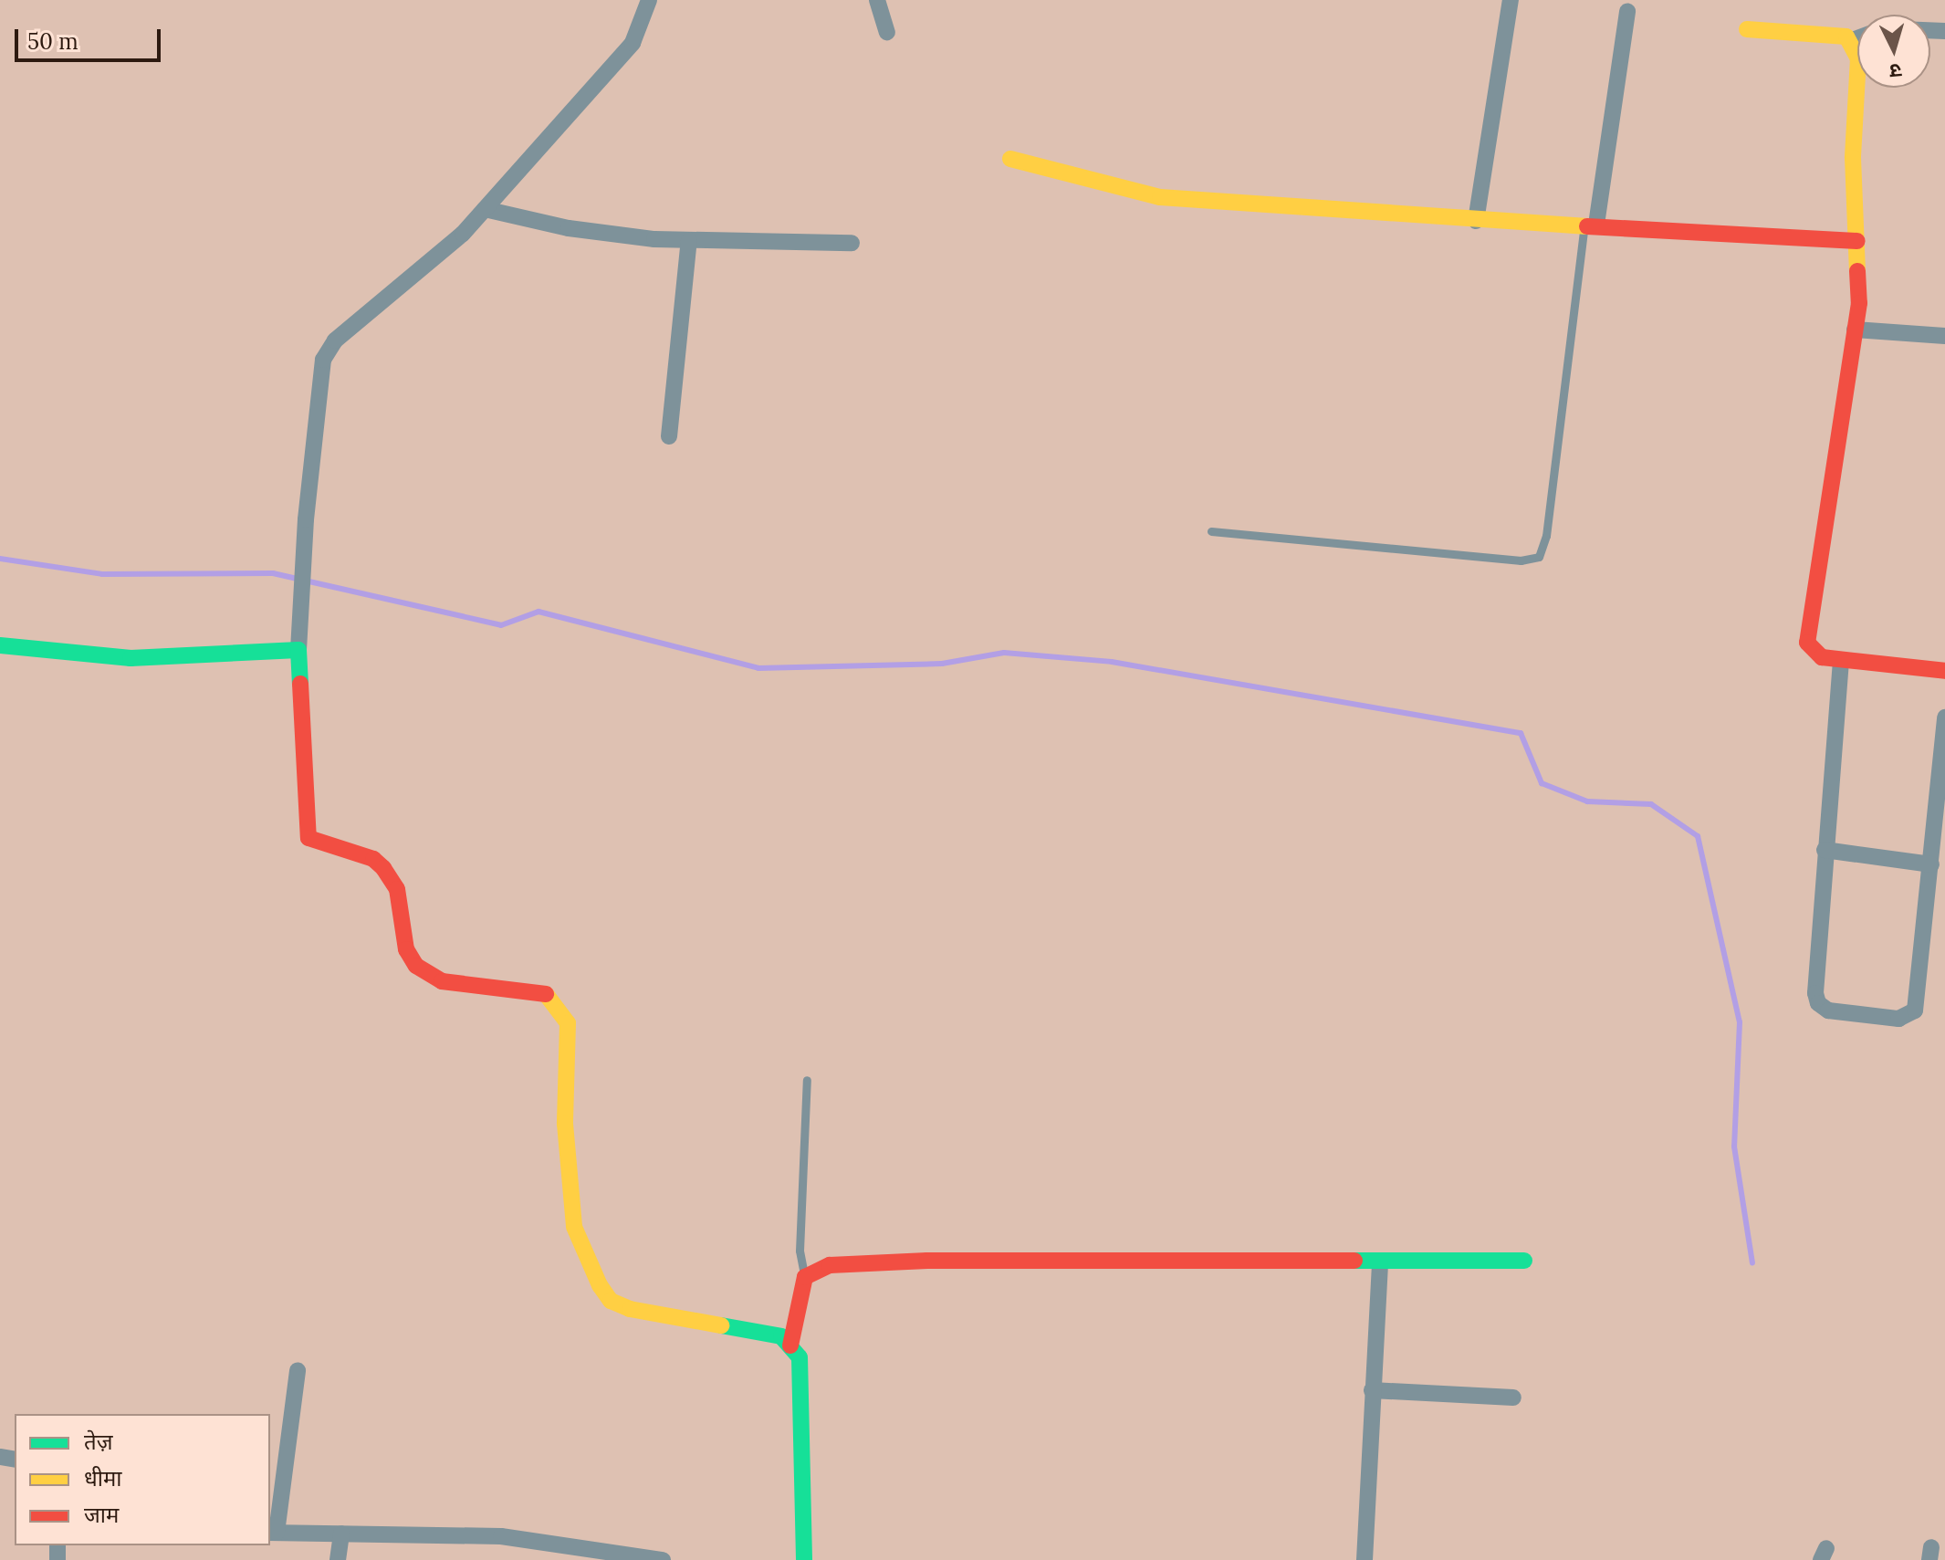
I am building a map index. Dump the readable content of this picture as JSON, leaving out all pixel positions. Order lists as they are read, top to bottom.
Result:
{
  "legend": ["तेज़", "धीमा", "जाम"],
  "scale_bar": "50 m",
  "north": "bottom"
}
